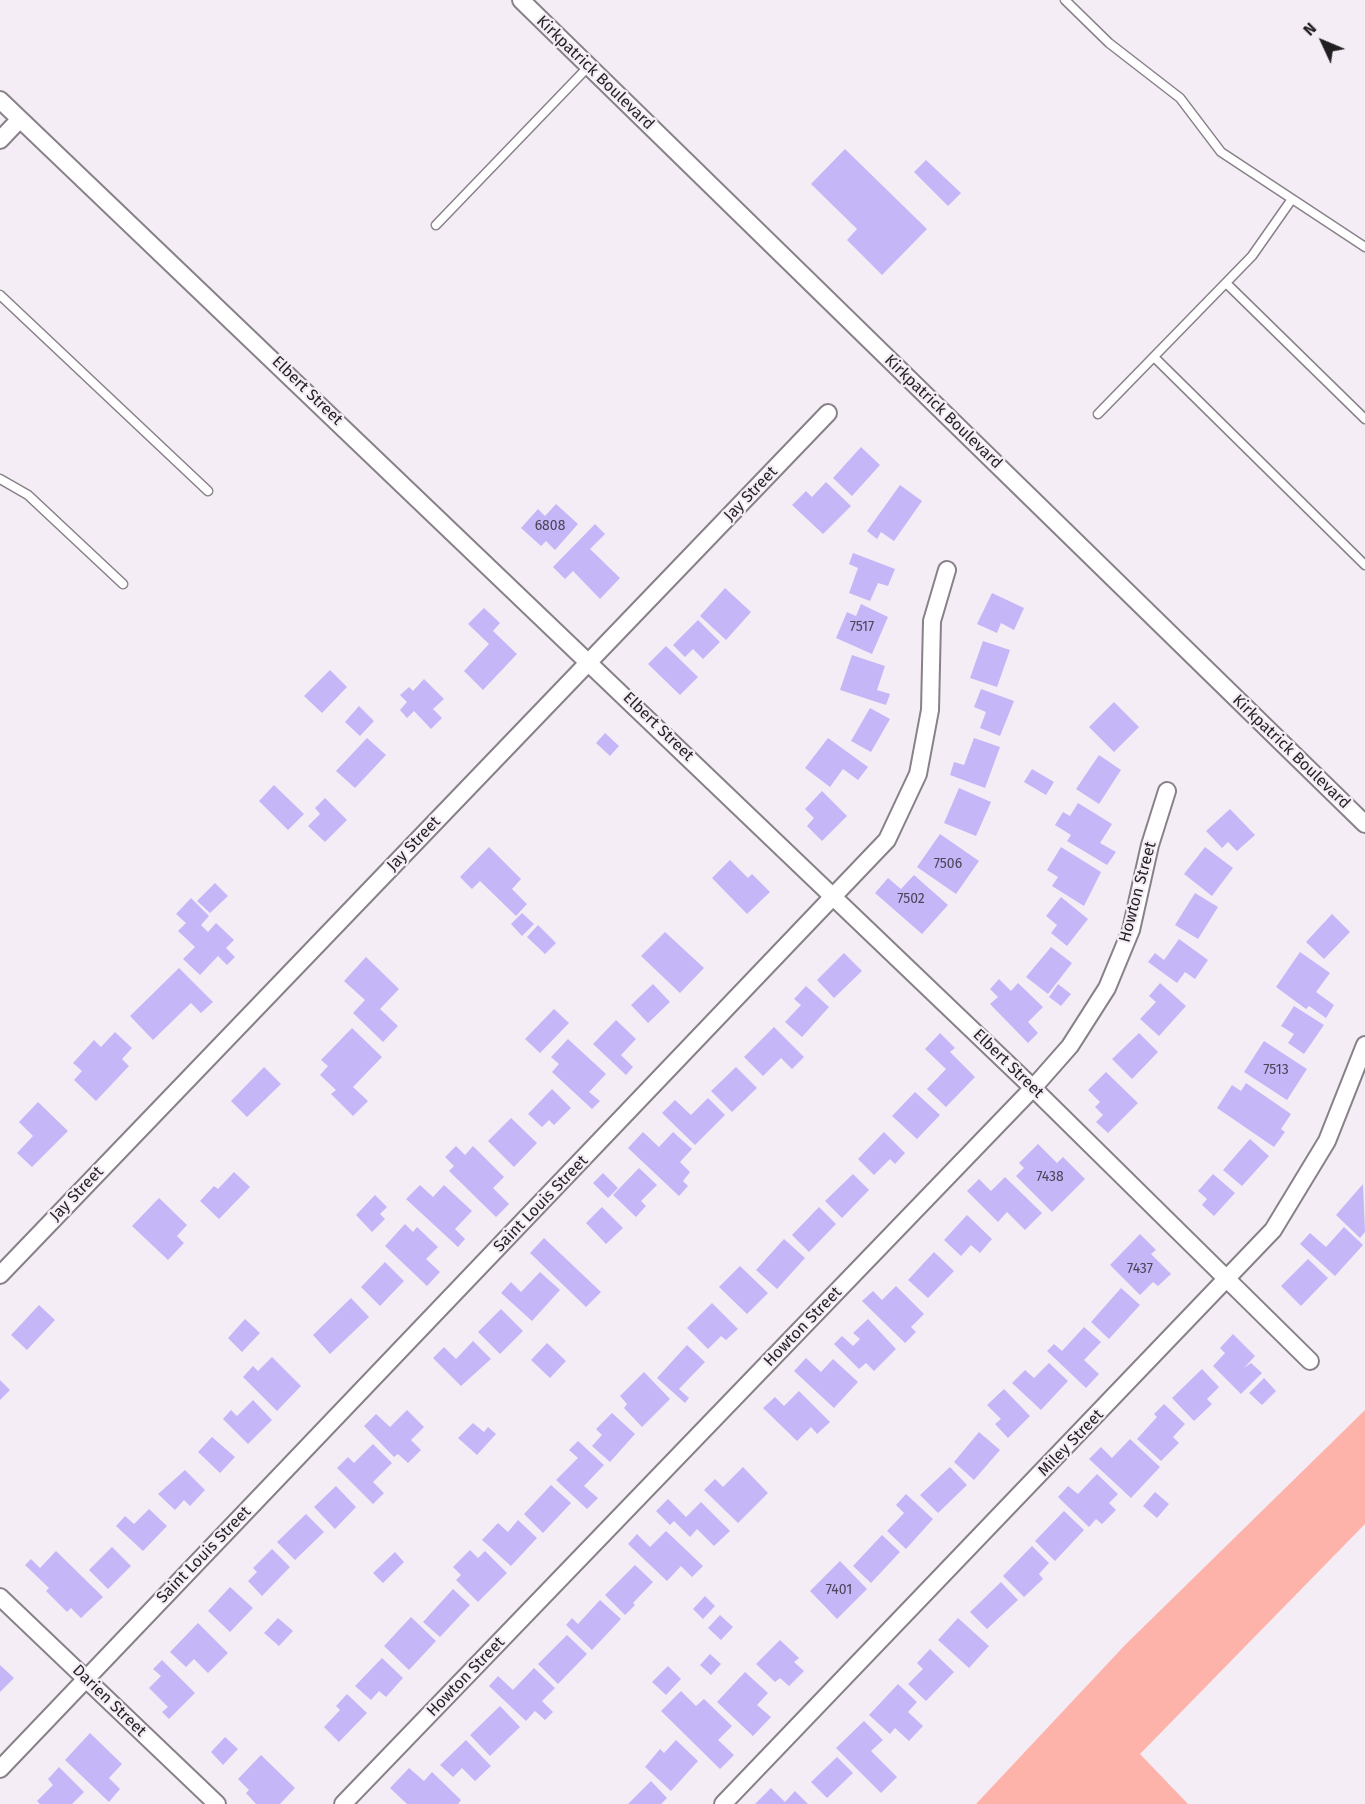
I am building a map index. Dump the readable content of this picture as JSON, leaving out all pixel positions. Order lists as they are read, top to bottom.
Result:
{
  "streets": {
    "street": [
      "Kirkpatrick Boulevard",
      "Elbert Street",
      "Jay Street",
      "Howton Street",
      "Saint Louis Street",
      "Miley Street",
      "Darien Street"
    ]
  },
  "crossings": [
    ["Elbert Street", "Jay Street"],
    ["Elbert Street", "Howton Street"],
    ["Elbert Street", "Saint Louis Street"],
    ["Elbert Street", "Miley Street"],
    ["Saint Louis Street", "Darien Street"]
  ],
  "house_numbers": [
    "6808",
    "7517",
    "7506",
    "7502",
    "7513",
    "7438",
    "7437",
    "7401"
  ],
  "north": "top left"
}
